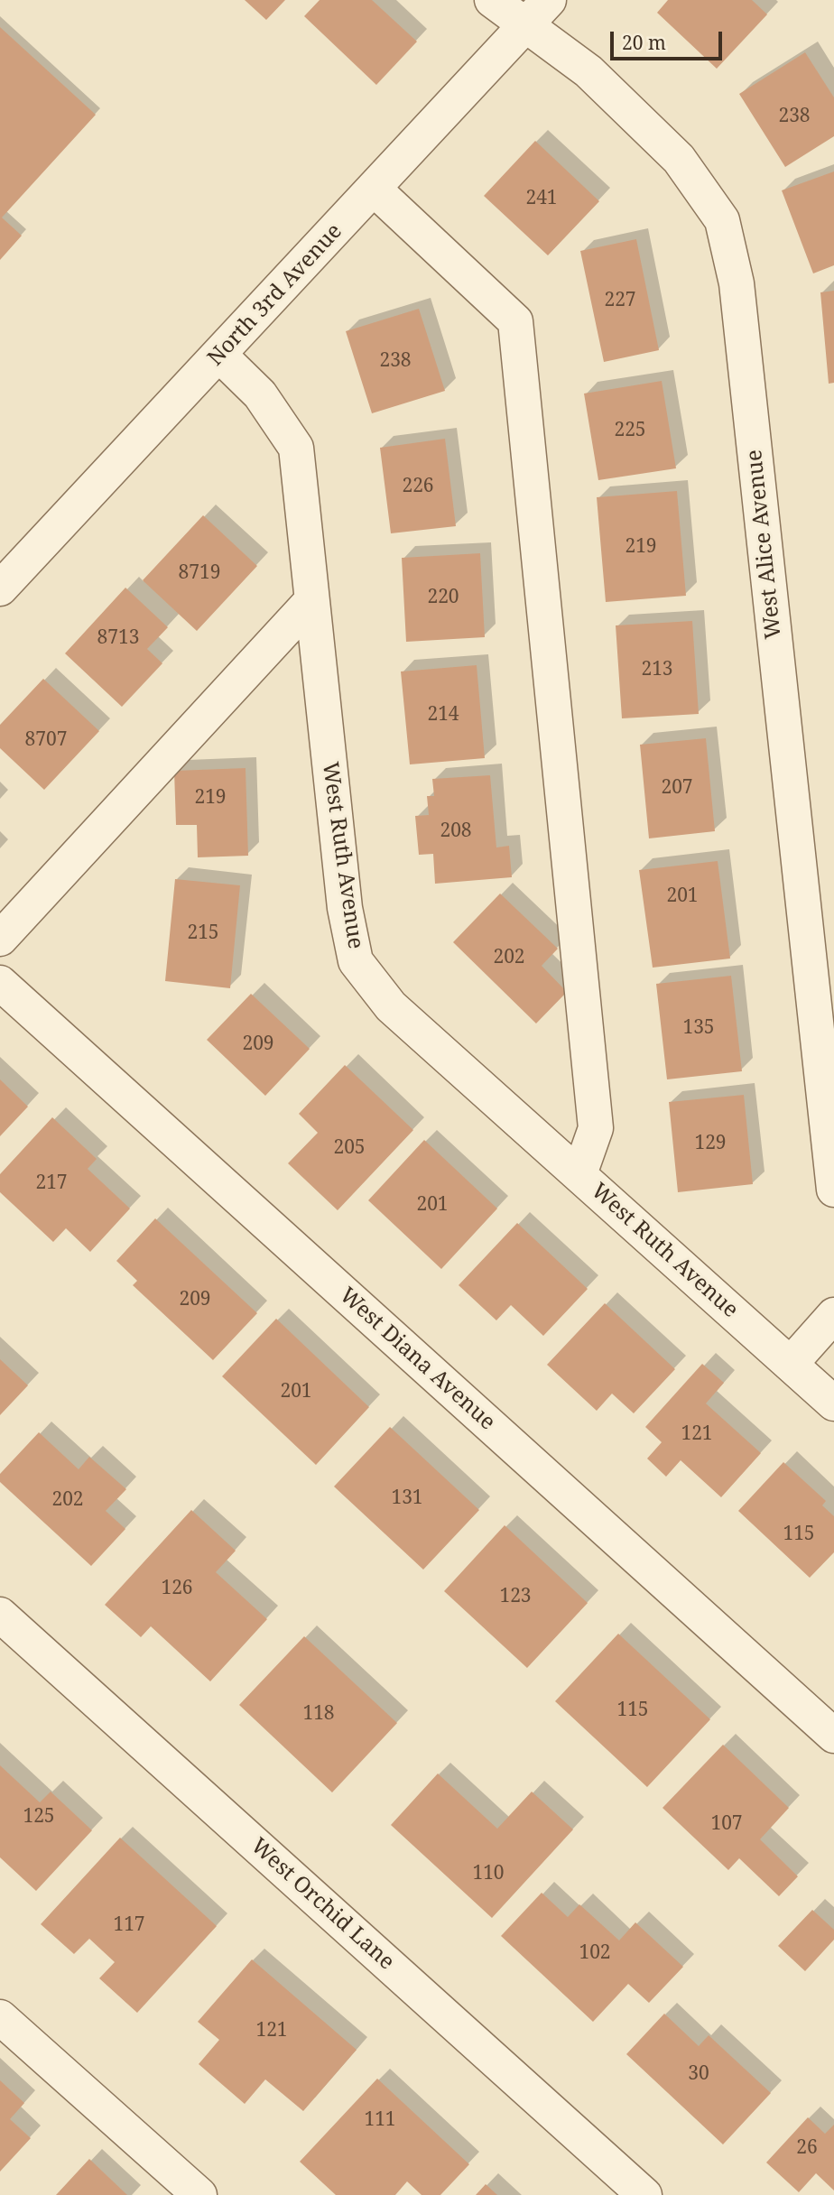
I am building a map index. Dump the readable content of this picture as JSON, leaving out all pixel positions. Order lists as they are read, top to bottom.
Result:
{
  "streets": {
    "street": [
      "North 3rd Avenue",
      "West Alice Avenue",
      "West Ruth Avenue",
      "West Diana Avenue",
      "West Orchid Lane"
    ]
  },
  "crossings": [
    ["North 3rd Avenue", "West Alice Avenue"],
    ["North 3rd Avenue", "West Ruth Avenue"]
  ],
  "house_numbers": [
    "238",
    "241",
    "227",
    "238",
    "225",
    "226",
    "219",
    "8719",
    "220",
    "8713",
    "213",
    "214",
    "8707",
    "207",
    "219",
    "208",
    "201",
    "215",
    "202",
    "135",
    "209",
    "129",
    "205",
    "217",
    "201",
    "209",
    "201",
    "121",
    "131",
    "202",
    "115",
    "126",
    "123",
    "115",
    "118",
    "125",
    "107",
    "110",
    "117",
    "102",
    "121",
    "30",
    "111",
    "26"
  ],
  "scale_bar": "20 m"
}
